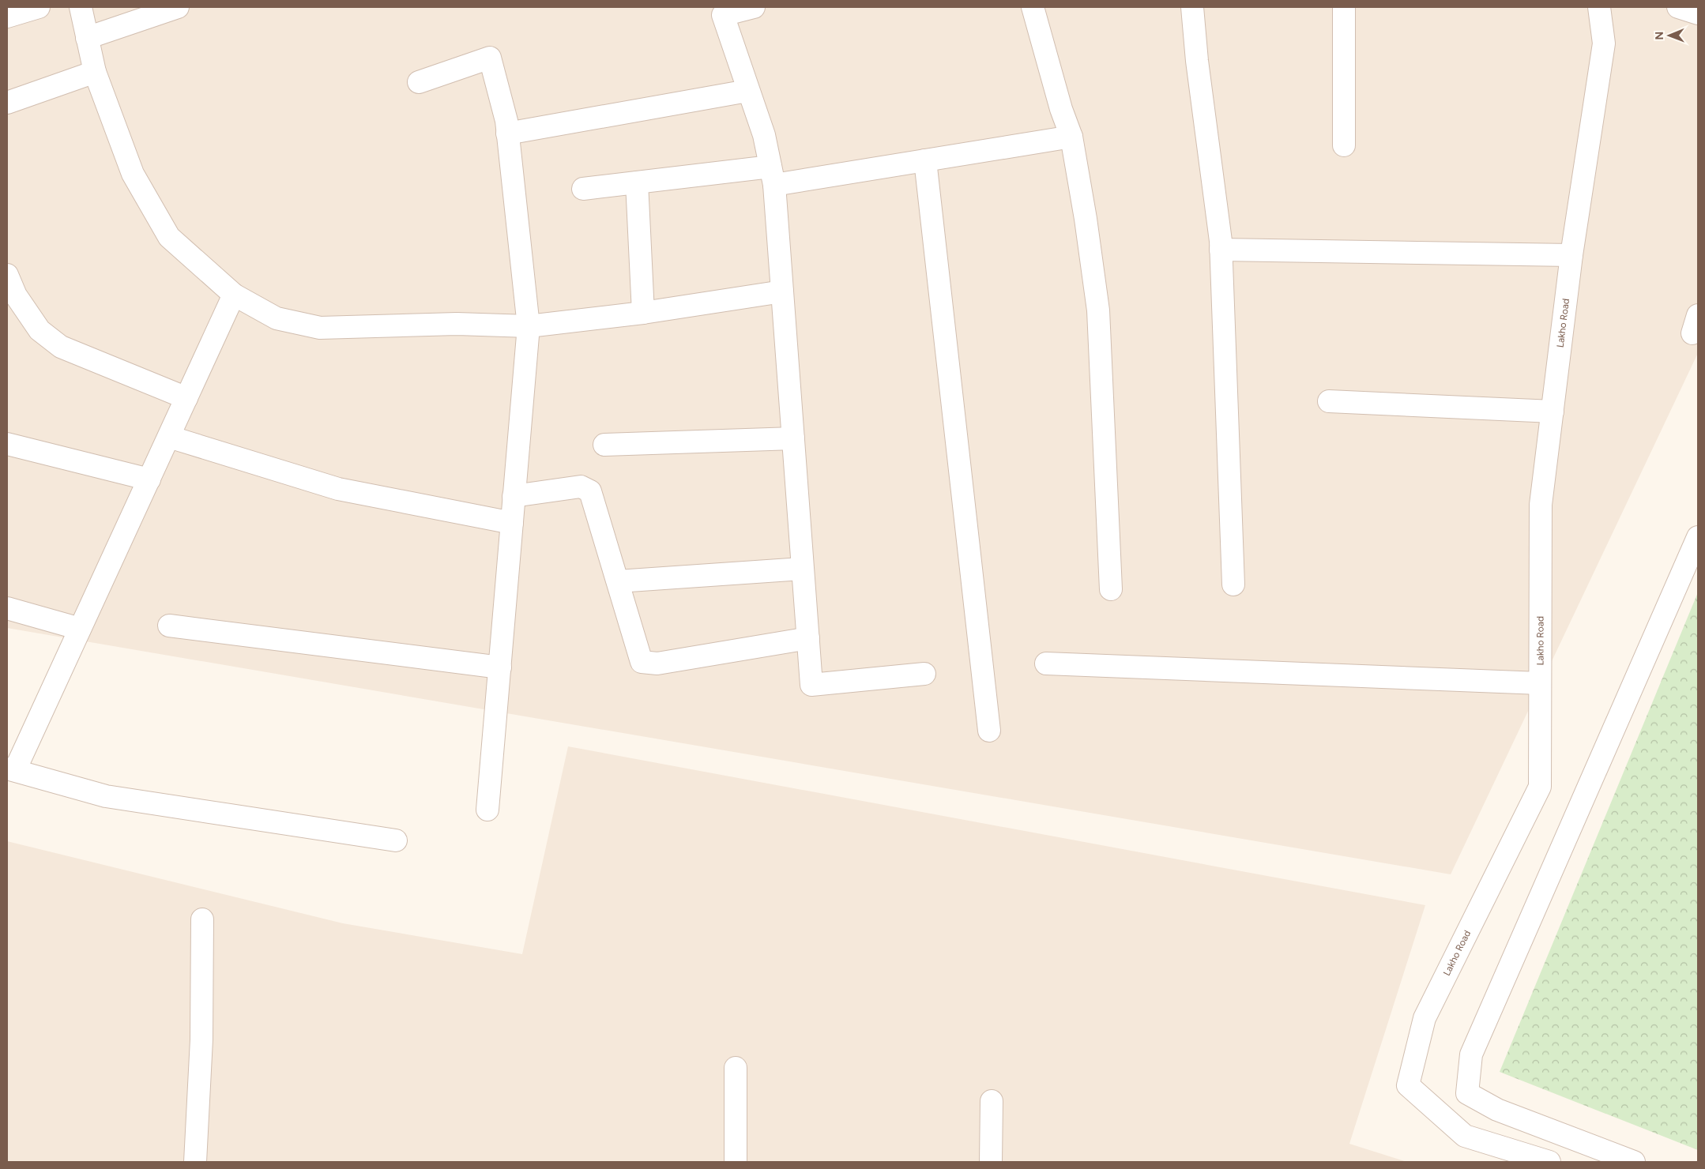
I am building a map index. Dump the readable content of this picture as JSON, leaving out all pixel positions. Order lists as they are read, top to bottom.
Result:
{
  "streets": {
    "street": ["Lakho Road"]
  },
  "north": "left"
}
